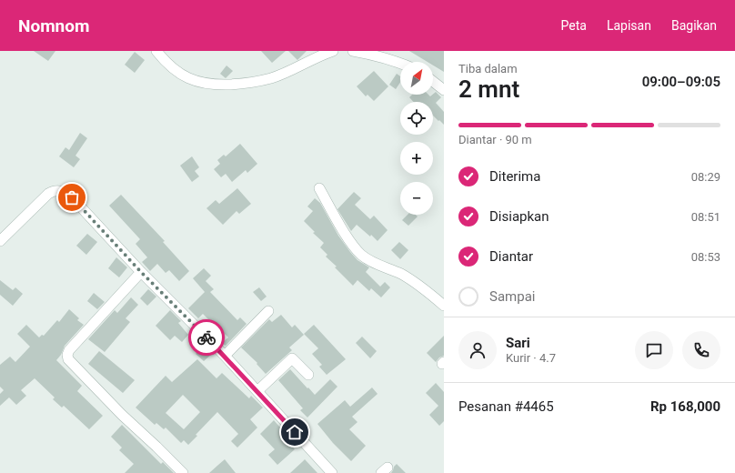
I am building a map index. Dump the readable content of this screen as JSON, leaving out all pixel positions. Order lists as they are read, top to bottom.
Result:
{
  "north": "top right",
  "page": {
    "header": "Nomnom",
    "nav": ["Peta", "Lapisan", "Bagikan"],
    "heading": ["2 mnt", "Tiba dalam", "09:00–09:05"],
    "panel": [
      "Sari",
      "Kurir · 4.7",
      "Pesanan #4465",
      "Rp 168,000"
    ],
    "map_buttons": ["+", "−"],
    "bar": "Diantar · 90 m",
    "list": [
      ["Diterima", "08:29"],
      ["Disiapkan", "08:51"],
      ["Diantar", "08:53"],
      "Sampai"
    ]
  }
}
